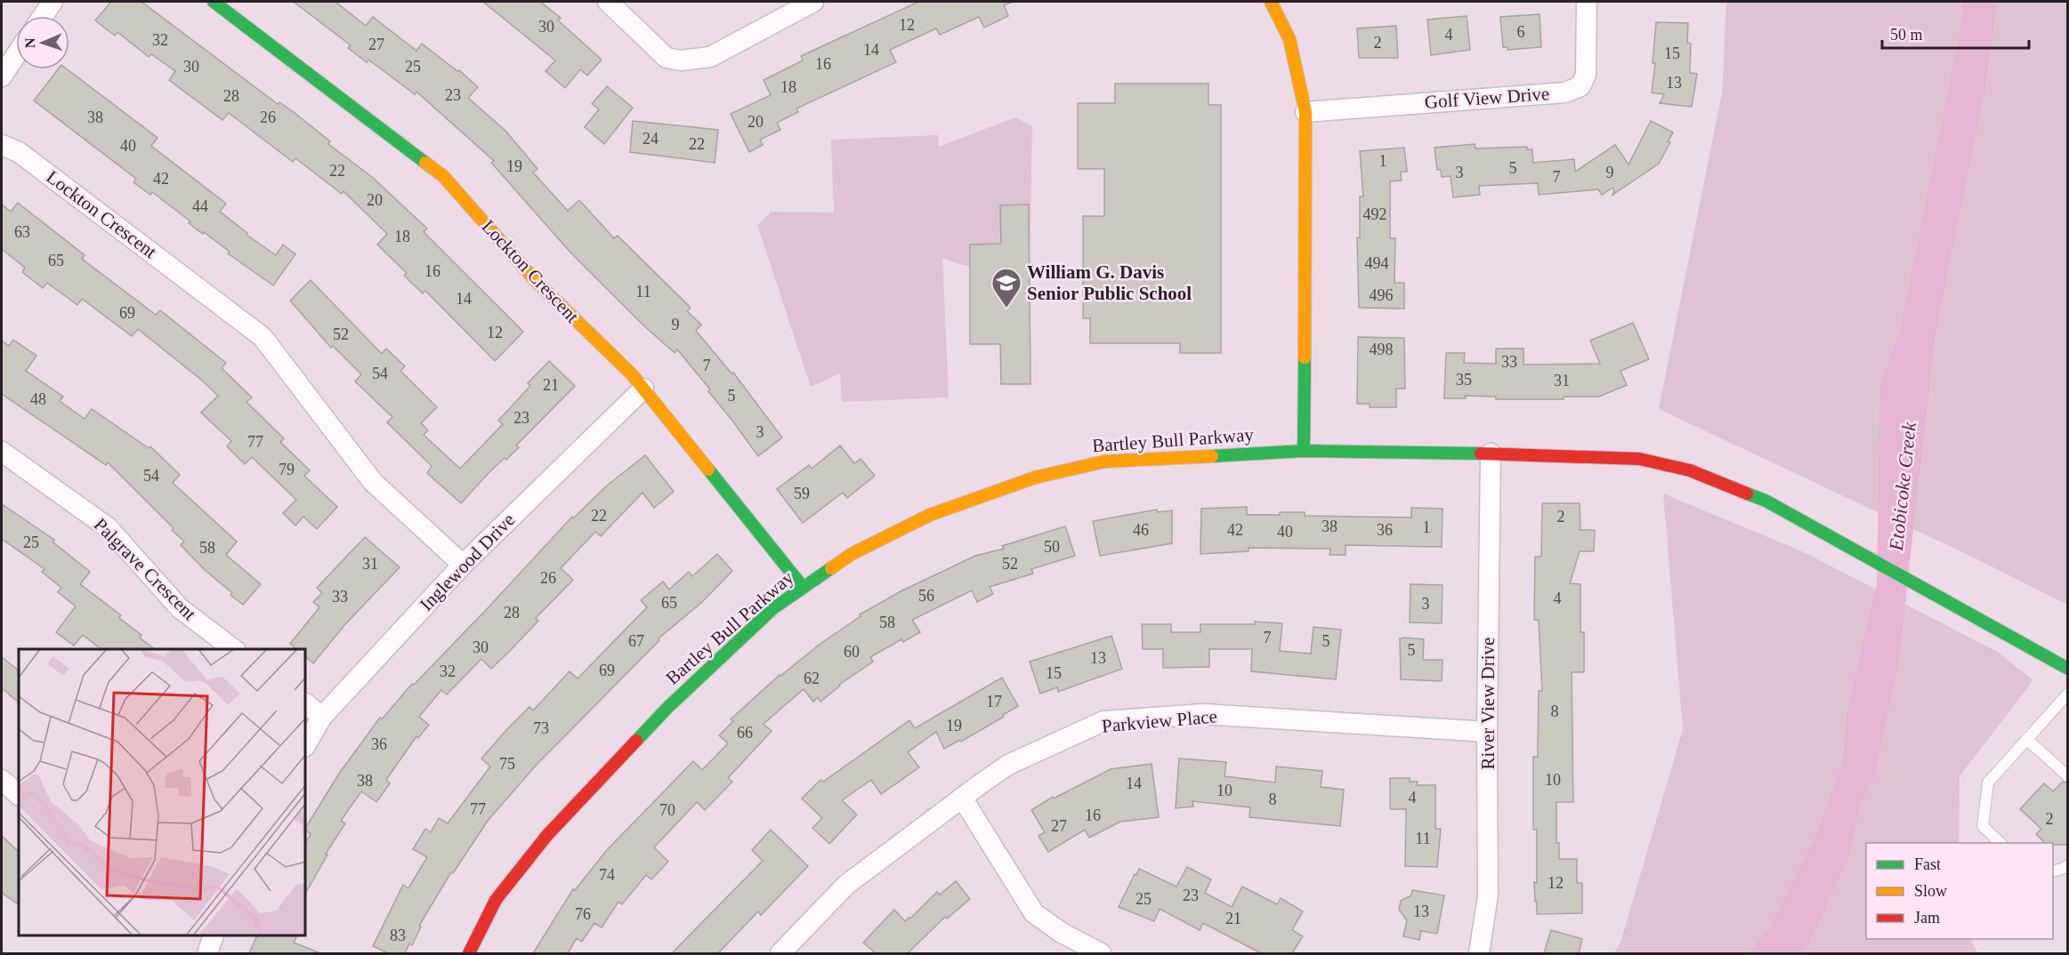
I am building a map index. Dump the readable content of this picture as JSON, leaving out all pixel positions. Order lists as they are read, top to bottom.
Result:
{
  "streets": {
    "street": [
      "Golf View Drive",
      "Lockton Crescent",
      "Bartley Bull Parkway",
      "Inglewood Drive",
      "Palgrave Crescent",
      "River View Drive",
      "Parkview Place"
    ]
  },
  "crossings": [
    ["Lockton Crescent", "Bartley Bull Parkway"],
    ["Lockton Crescent", "Inglewood Drive"],
    ["Bartley Bull Parkway", "River View Drive"],
    ["River View Drive", "Parkview Place"]
  ],
  "water": ["Etobicoke Creek"],
  "places": {
    "school or university": ["William G. Davis Senior Public School"]
  },
  "house_numbers": [
    "12",
    "30",
    "6",
    "4",
    "32",
    "2",
    "27",
    "14",
    "15",
    "16",
    "30",
    "25",
    "13",
    "18",
    "23",
    "28",
    "38",
    "26",
    "20",
    "24",
    "22",
    "40",
    "1",
    "19",
    "5",
    "22",
    "3",
    "9",
    "7",
    "42",
    "20",
    "44",
    "492",
    "63",
    "18",
    "65",
    "494",
    "16",
    "11",
    "496",
    "14",
    "69",
    "9",
    "12",
    "52",
    "498",
    "33",
    "7",
    "54",
    "35",
    "31",
    "21",
    "5",
    "48",
    "23",
    "3",
    "77",
    "79",
    "54",
    "59",
    "22",
    "2",
    "38",
    "1",
    "46",
    "42",
    "36",
    "40",
    "25",
    "50",
    "58",
    "31",
    "52",
    "26",
    "56",
    "33",
    "4",
    "65",
    "3",
    "28",
    "58",
    "7",
    "67",
    "5",
    "30",
    "5",
    "60",
    "13",
    "69",
    "32",
    "15",
    "62",
    "17",
    "8",
    "19",
    "73",
    "66",
    "36",
    "75",
    "10",
    "38",
    "14",
    "10",
    "4",
    "8",
    "77",
    "70",
    "16",
    "2",
    "27",
    "11",
    "74",
    "12",
    "23",
    "25",
    "13",
    "76",
    "21",
    "83"
  ],
  "legend": ["Fast", "Slow", "Jam"],
  "scale_bar": "50 m",
  "north": "left"
}
